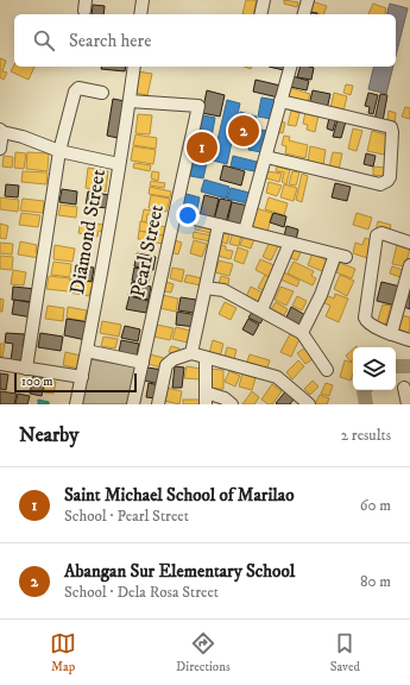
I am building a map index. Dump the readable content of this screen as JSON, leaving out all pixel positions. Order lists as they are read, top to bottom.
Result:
{
  "streets": {
    "street": ["Diamond Street", "Pearl Street"]
  },
  "crossings": [
    ["Diamond Street", "Pearl Street"]
  ],
  "scale_bar": "100 m",
  "page": {
    "search": "Search here",
    "pins": ["2", "1"],
    "scale": "100 m",
    "heading": ["Nearby", "2 results"],
    "list": [
      {
        "mark": "1",
        "name": "Saint Michael School of Marilao",
        "note": "School · Pearl Street",
        "value": "60 m"
      },
      {
        "mark": "2",
        "name": "Abangan Sur Elementary School",
        "note": "School · Dela Rosa Street",
        "value": "80 m"
      }
    ],
    "nav": ["Map", "Directions", "Saved"]
  }
}
